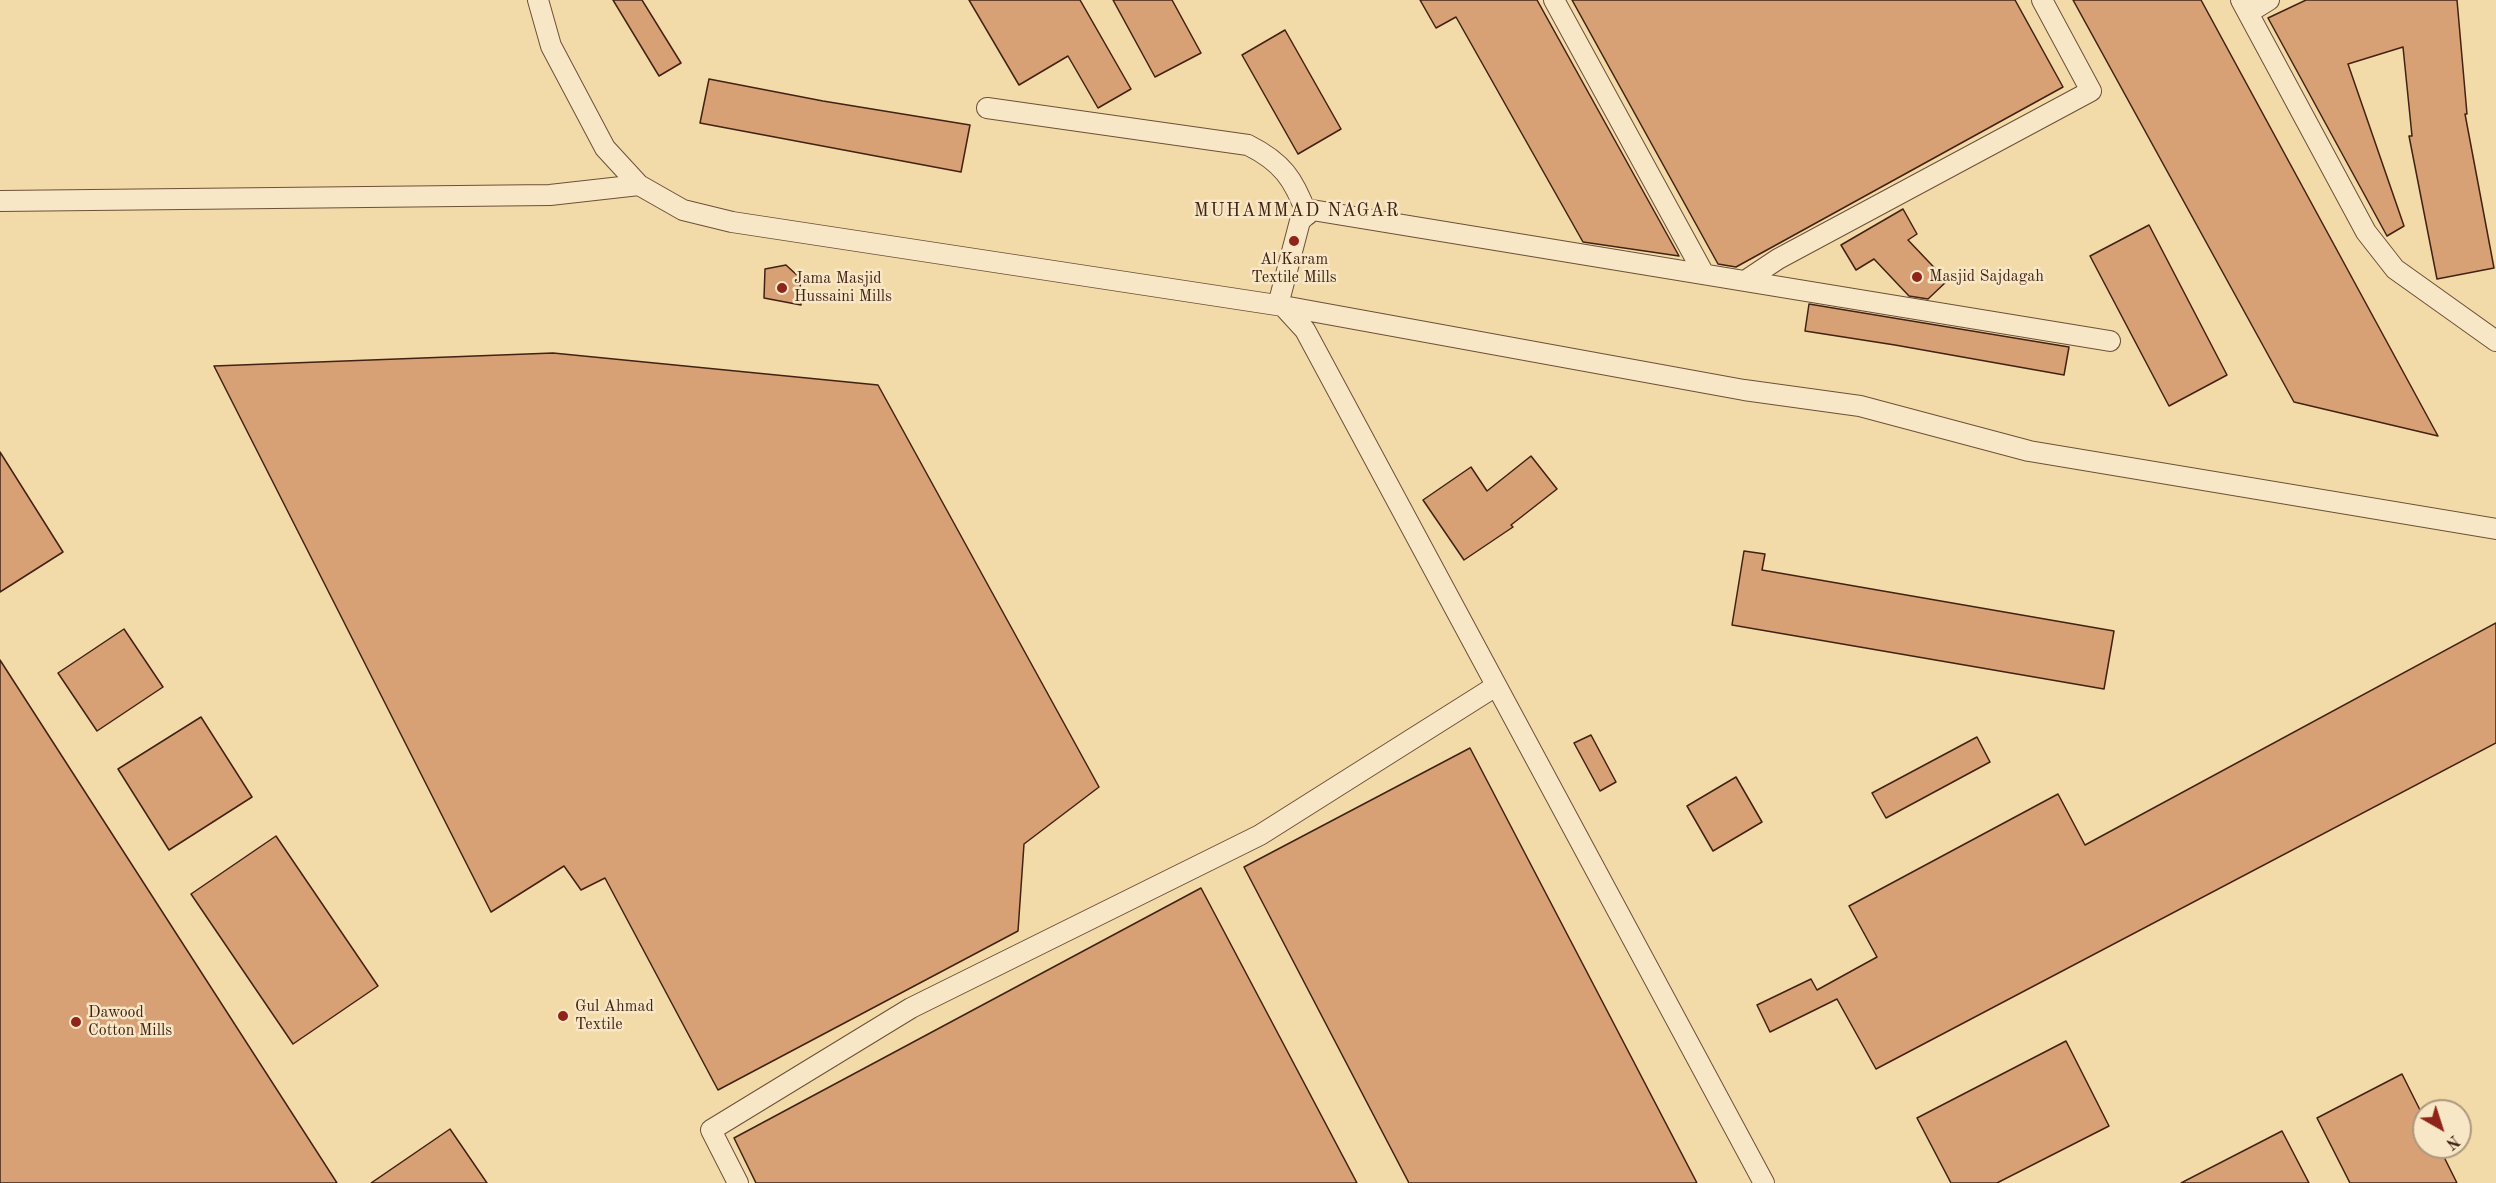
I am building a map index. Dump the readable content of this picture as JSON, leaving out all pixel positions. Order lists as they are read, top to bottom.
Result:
{
  "districts": ["MUHAMMAD NAGAR"],
  "places": [
    "Al Karam Textile Mills",
    "Masjid Sajdagah",
    "Jama Masjid Hussaini Mills",
    "Gul Ahmad Textile",
    "Dawood Cotton Mills"
  ],
  "north": "bottom right"
}
